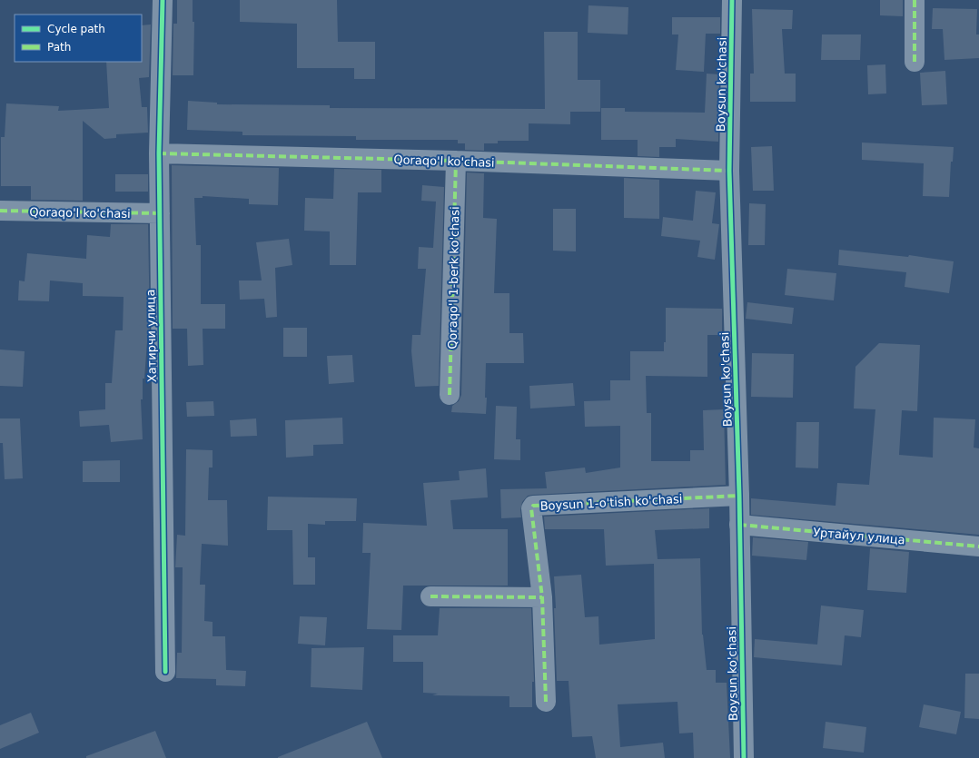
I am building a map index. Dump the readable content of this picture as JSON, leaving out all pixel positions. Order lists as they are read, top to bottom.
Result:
{
  "streets": {
    "street": [
      "Boysun ko'chasi",
      "Qoraqo'l ko'chasi",
      "Qoraqo'l 1-berk ko'chasi",
      "Хатирчи улица",
      "Boysun 1-o'tish ko'chasi",
      "Уртайул улица"
    ]
  },
  "crossings": [
    ["Boysun ko'chasi", "Qoraqo'l ko'chasi"],
    ["Boysun ko'chasi", "Boysun 1-o'tish ko'chasi"],
    ["Boysun ko'chasi", "Уртайул улица"],
    ["Qoraqo'l ko'chasi", "Qoraqo'l 1-berk ko'chasi"],
    ["Qoraqo'l ko'chasi", "Хатирчи улица"]
  ],
  "legend": ["Cycle path", "Path"]
}
